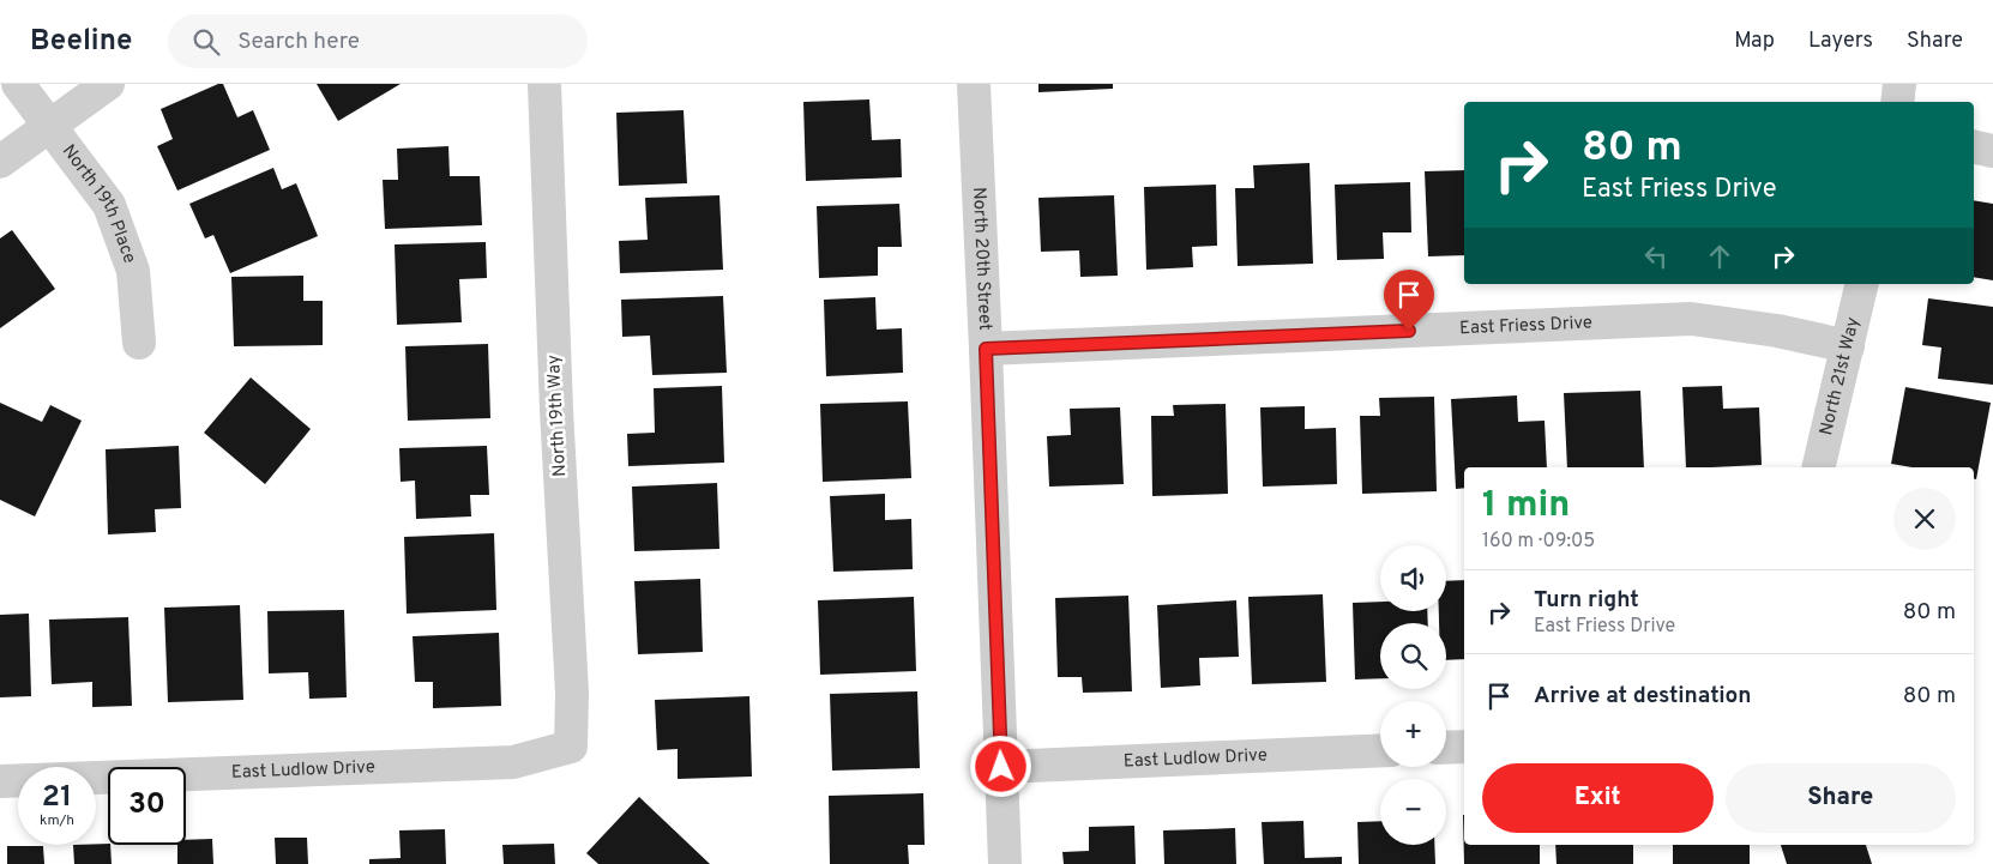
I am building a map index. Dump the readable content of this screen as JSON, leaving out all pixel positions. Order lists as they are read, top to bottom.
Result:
{
  "streets": {
    "street": [
      "North 19th Place",
      "North 20th Street",
      "East Friess Drive",
      "North 21st Way",
      "North 19th Way",
      "East Ludlow Drive"
    ]
  },
  "crossings": [
    ["North 20th Street", "East Friess Drive"],
    ["North 20th Street", "East Ludlow Drive"],
    ["East Friess Drive", "North 21st Way"],
    ["North 19th Way", "East Ludlow Drive"]
  ],
  "page": {
    "header": "Beeline",
    "search": "Search here",
    "nav": ["Map", "Layers", "Share"],
    "turn": ["80 m", "East Friess Drive"],
    "heading": ["1 min", "160 m · 09:05"],
    "map_buttons": ["+", "−"],
    "list": [
      {
        "name": "Turn right",
        "note": "East Friess Drive",
        "value": "80 m"
      },
      {
        "name": "Arrive at destination",
        "value": "80 m"
      }
    ],
    "buttons": ["Exit", "Share"],
    "speed": "21 km/h",
    "limit": "30"
  }
}
